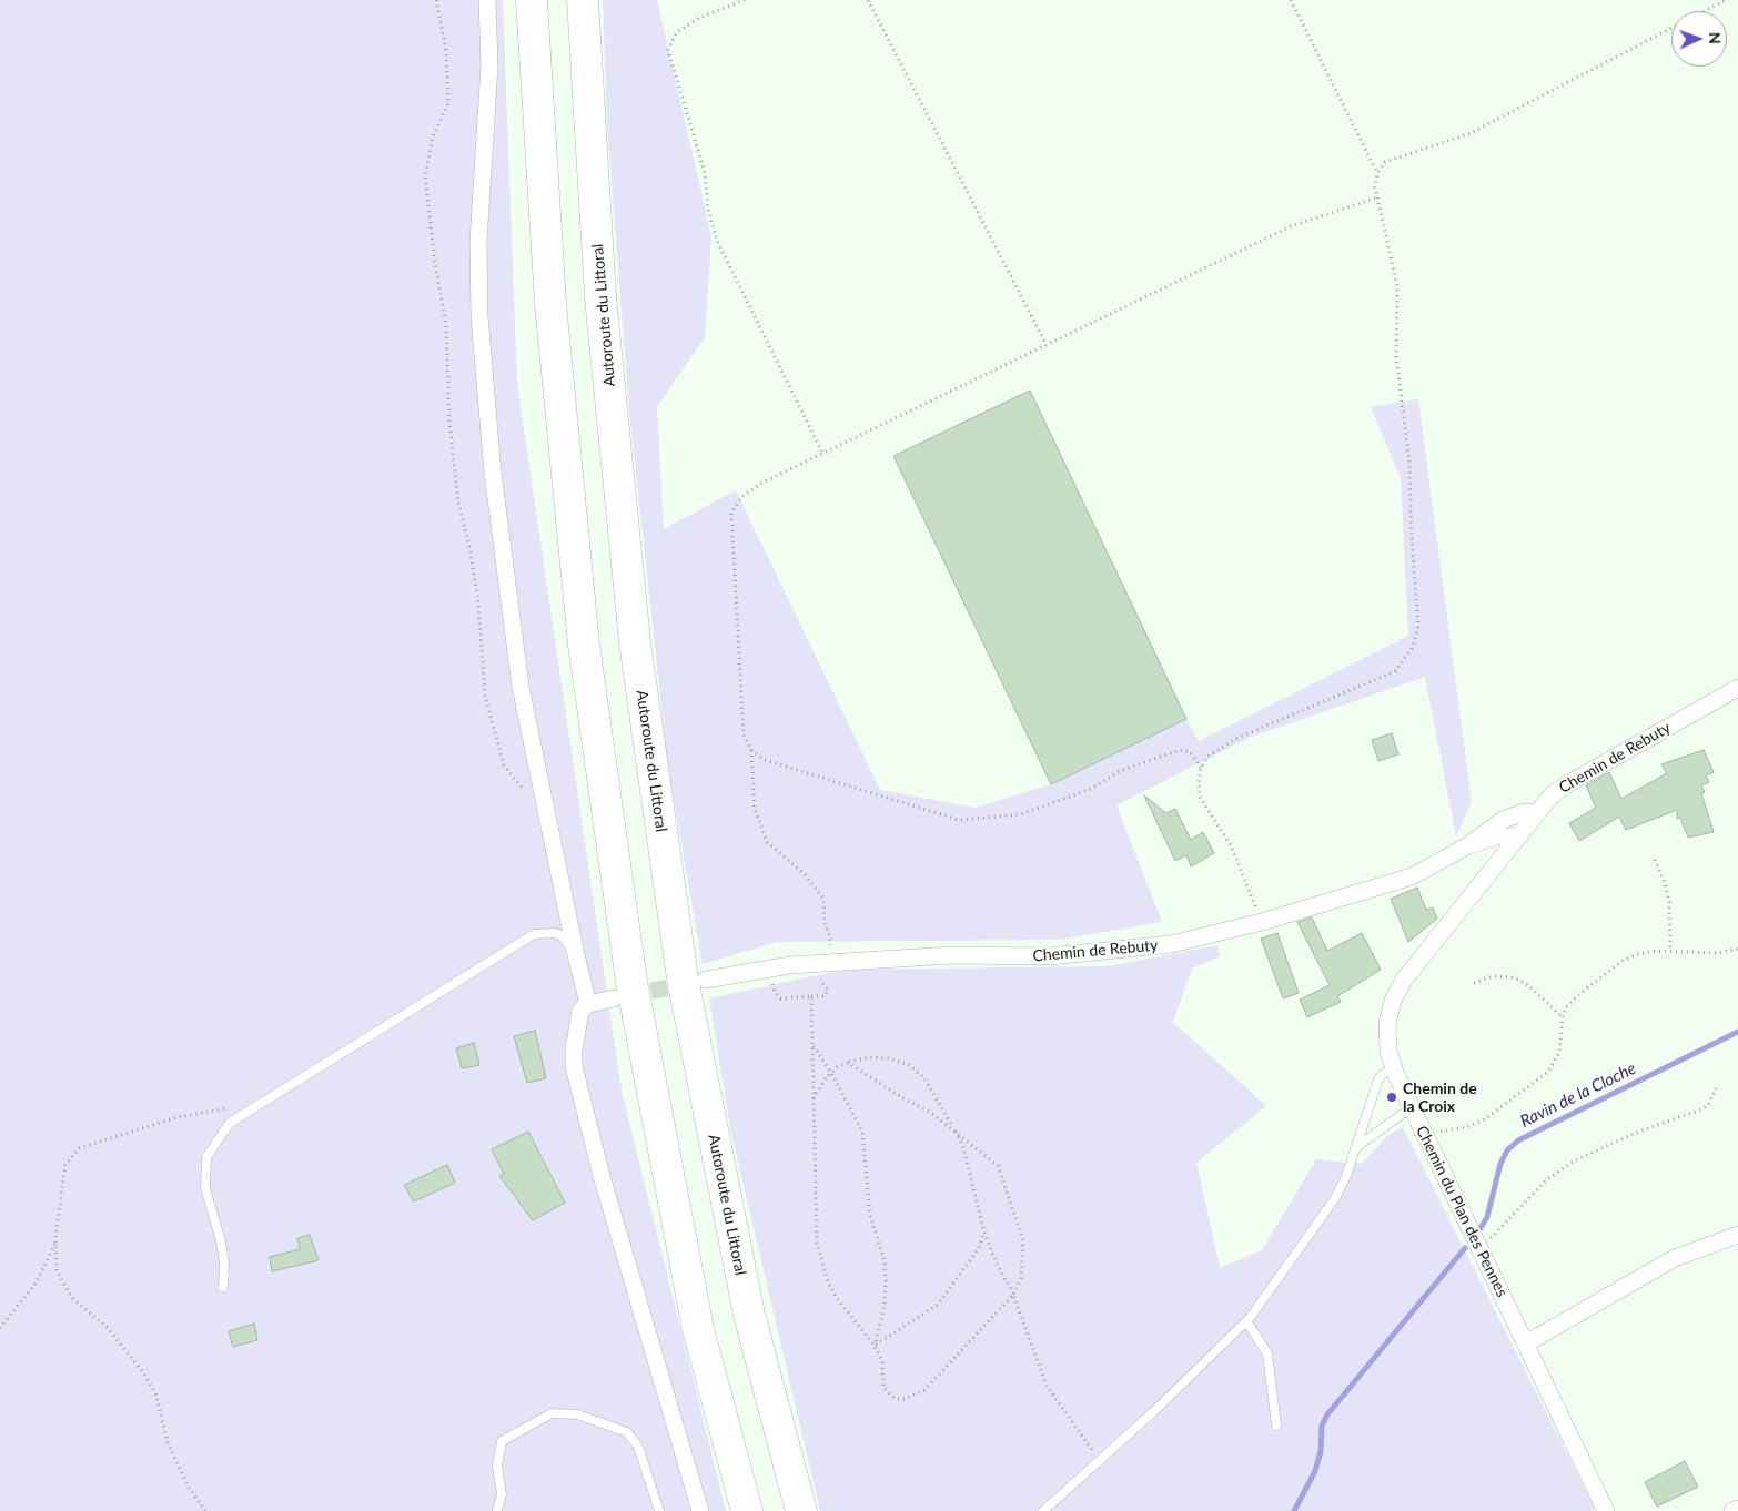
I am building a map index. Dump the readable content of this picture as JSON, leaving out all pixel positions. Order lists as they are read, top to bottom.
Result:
{
  "streets": {
    "highway": ["Autoroute du Littoral"],
    "street": ["Chemin de Rebuty", "Chemin du Plan des Pennes"]
  },
  "crossings": [
    ["Chemin de Rebuty", "Chemin du Plan des Pennes"]
  ],
  "water": ["Ravin de la Cloche"],
  "places": ["Chemin de la Croix"],
  "north": "right"
}
